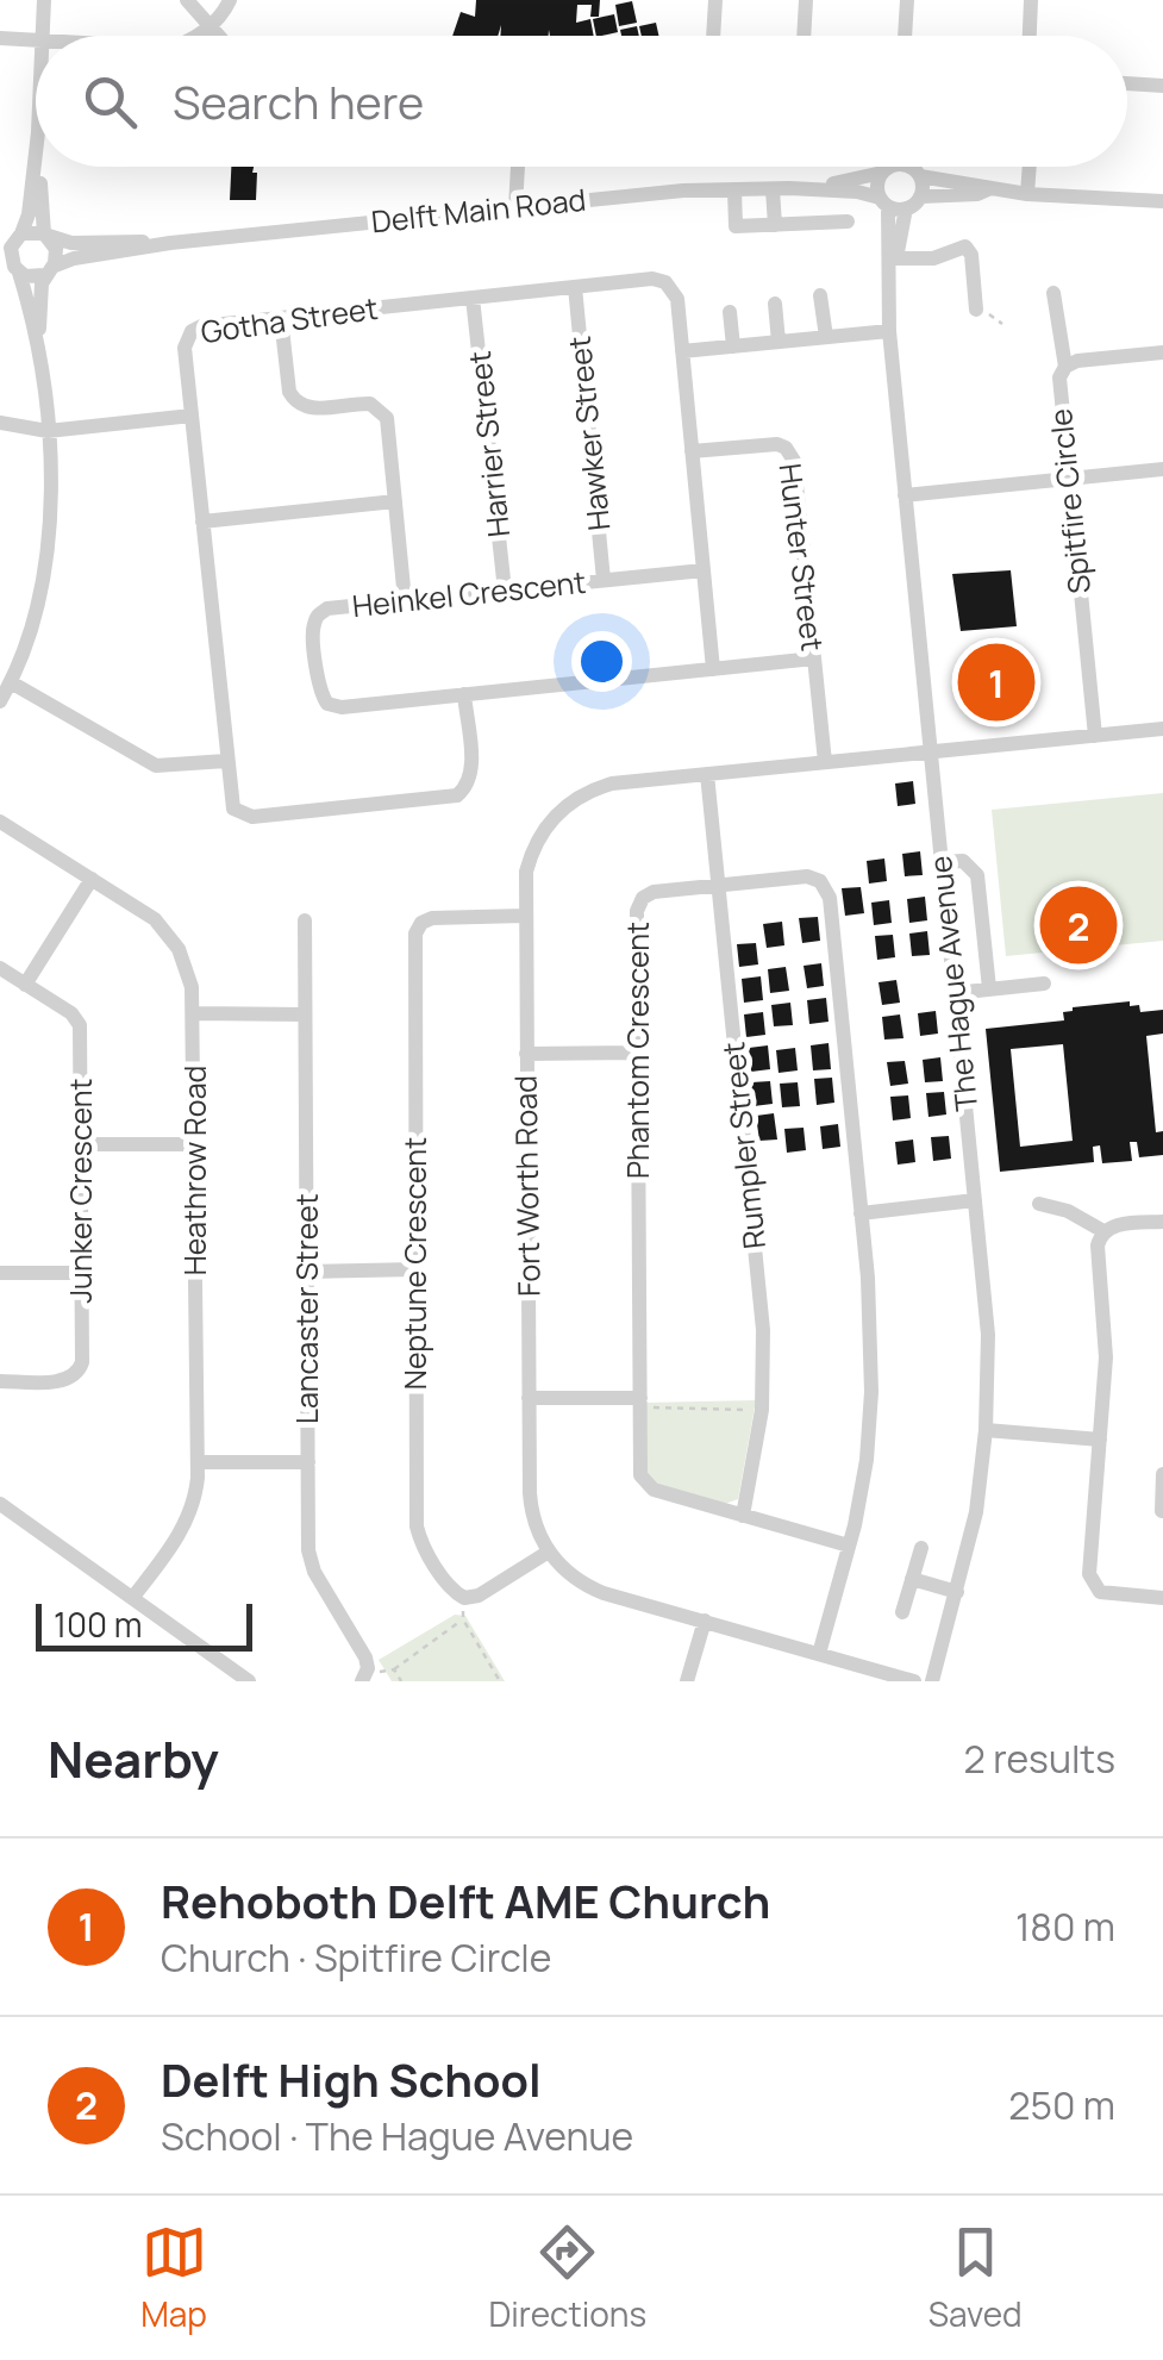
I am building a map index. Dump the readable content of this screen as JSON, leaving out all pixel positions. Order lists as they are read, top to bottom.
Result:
{
  "streets": {
    "street": [
      "Delft Main Road",
      "Gotha Street",
      "Hawker Street",
      "Harrier Street",
      "Spitfire Circle",
      "Hunter Street",
      "Heinkel Crescent",
      "The Hague Avenue",
      "Phantom Crescent",
      "Rumpler Street",
      "Heathrow Road",
      "Fort Worth Road",
      "Junker Crescent",
      "Neptune Crescent",
      "Lancaster Street"
    ]
  },
  "crossings": [
    ["Delft Main Road", "The Hague Avenue"],
    ["Gotha Street", "Hawker Street"],
    ["Gotha Street", "Harrier Street"],
    ["Gotha Street", "Hunter Street"],
    ["Gotha Street", "Heinkel Crescent"],
    ["Hawker Street", "Heinkel Crescent"],
    ["Harrier Street", "Heinkel Crescent"],
    ["Hunter Street", "Heinkel Crescent"],
    ["Hunter Street", "Fort Worth Road"],
    ["The Hague Avenue", "Fort Worth Road"],
    ["Phantom Crescent", "Rumpler Street"],
    ["Rumpler Street", "Fort Worth Road"],
    ["Fort Worth Road", "Neptune Crescent"]
  ],
  "scale_bar": "100 m",
  "page": {
    "search": "Search here",
    "pins": ["1", "2"],
    "scale": "100 m",
    "heading": ["Nearby", "2 results"],
    "list": [
      {
        "mark": "1",
        "name": "Rehoboth Delft AME Church",
        "note": "Church · Spitfire Circle",
        "value": "180 m"
      },
      {
        "mark": "2",
        "name": "Delft High School",
        "note": "School · The Hague Avenue",
        "value": "250 m"
      }
    ],
    "nav": ["Map", "Directions", "Saved"]
  }
}
